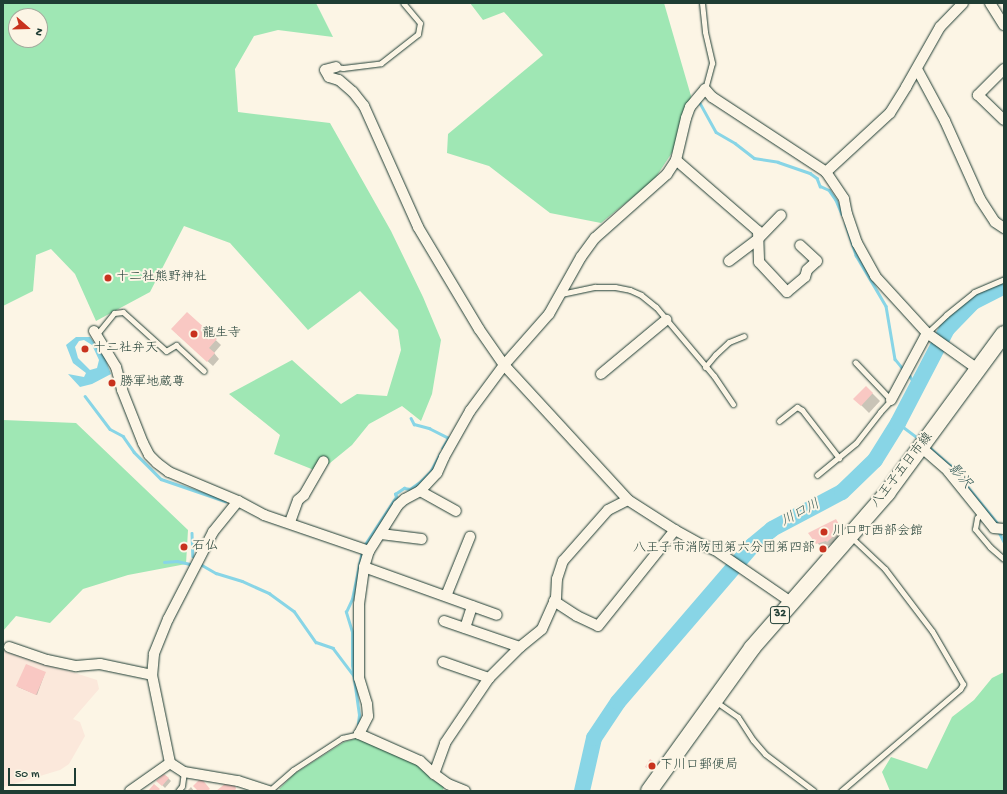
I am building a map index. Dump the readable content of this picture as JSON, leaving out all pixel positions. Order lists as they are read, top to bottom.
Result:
{
  "streets": {
    "main road": ["八王子五日市線", "32"]
  },
  "water": ["影沢", "川口川"],
  "places": [
    "十二社熊野神社",
    "龍生寺",
    "十二社弁天",
    "勝軍地蔵尊",
    "川口町西部会館",
    "石仏",
    "八王子市消防団第六分団第四部",
    "下川口郵便局"
  ],
  "scale_bar": "50 m",
  "north": "right"
}
